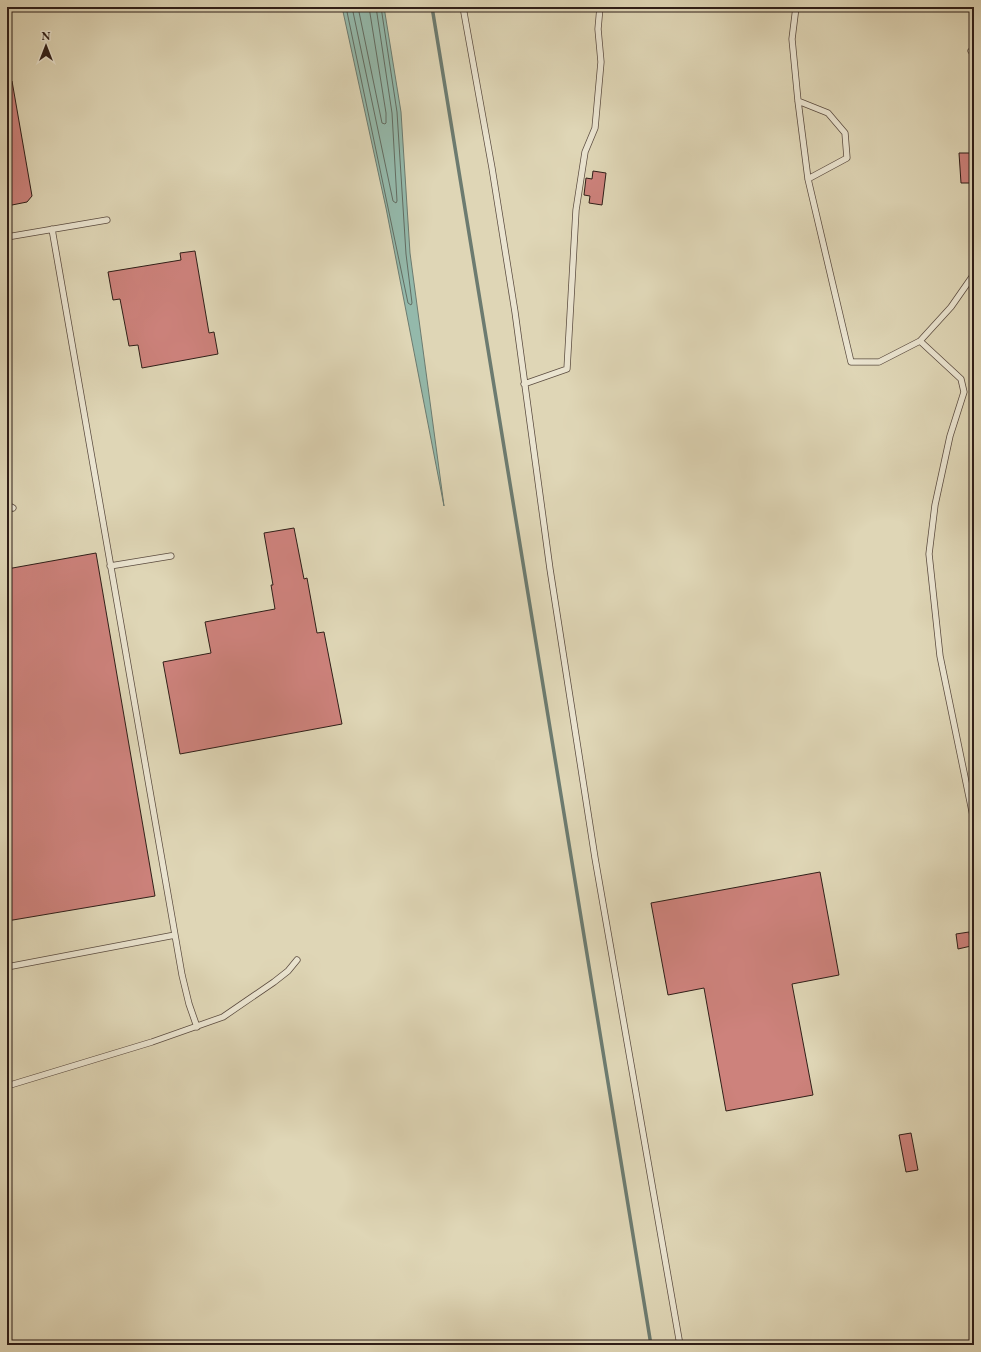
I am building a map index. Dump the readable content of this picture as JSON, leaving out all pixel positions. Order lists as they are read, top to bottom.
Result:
{
  "north": "top"
}
